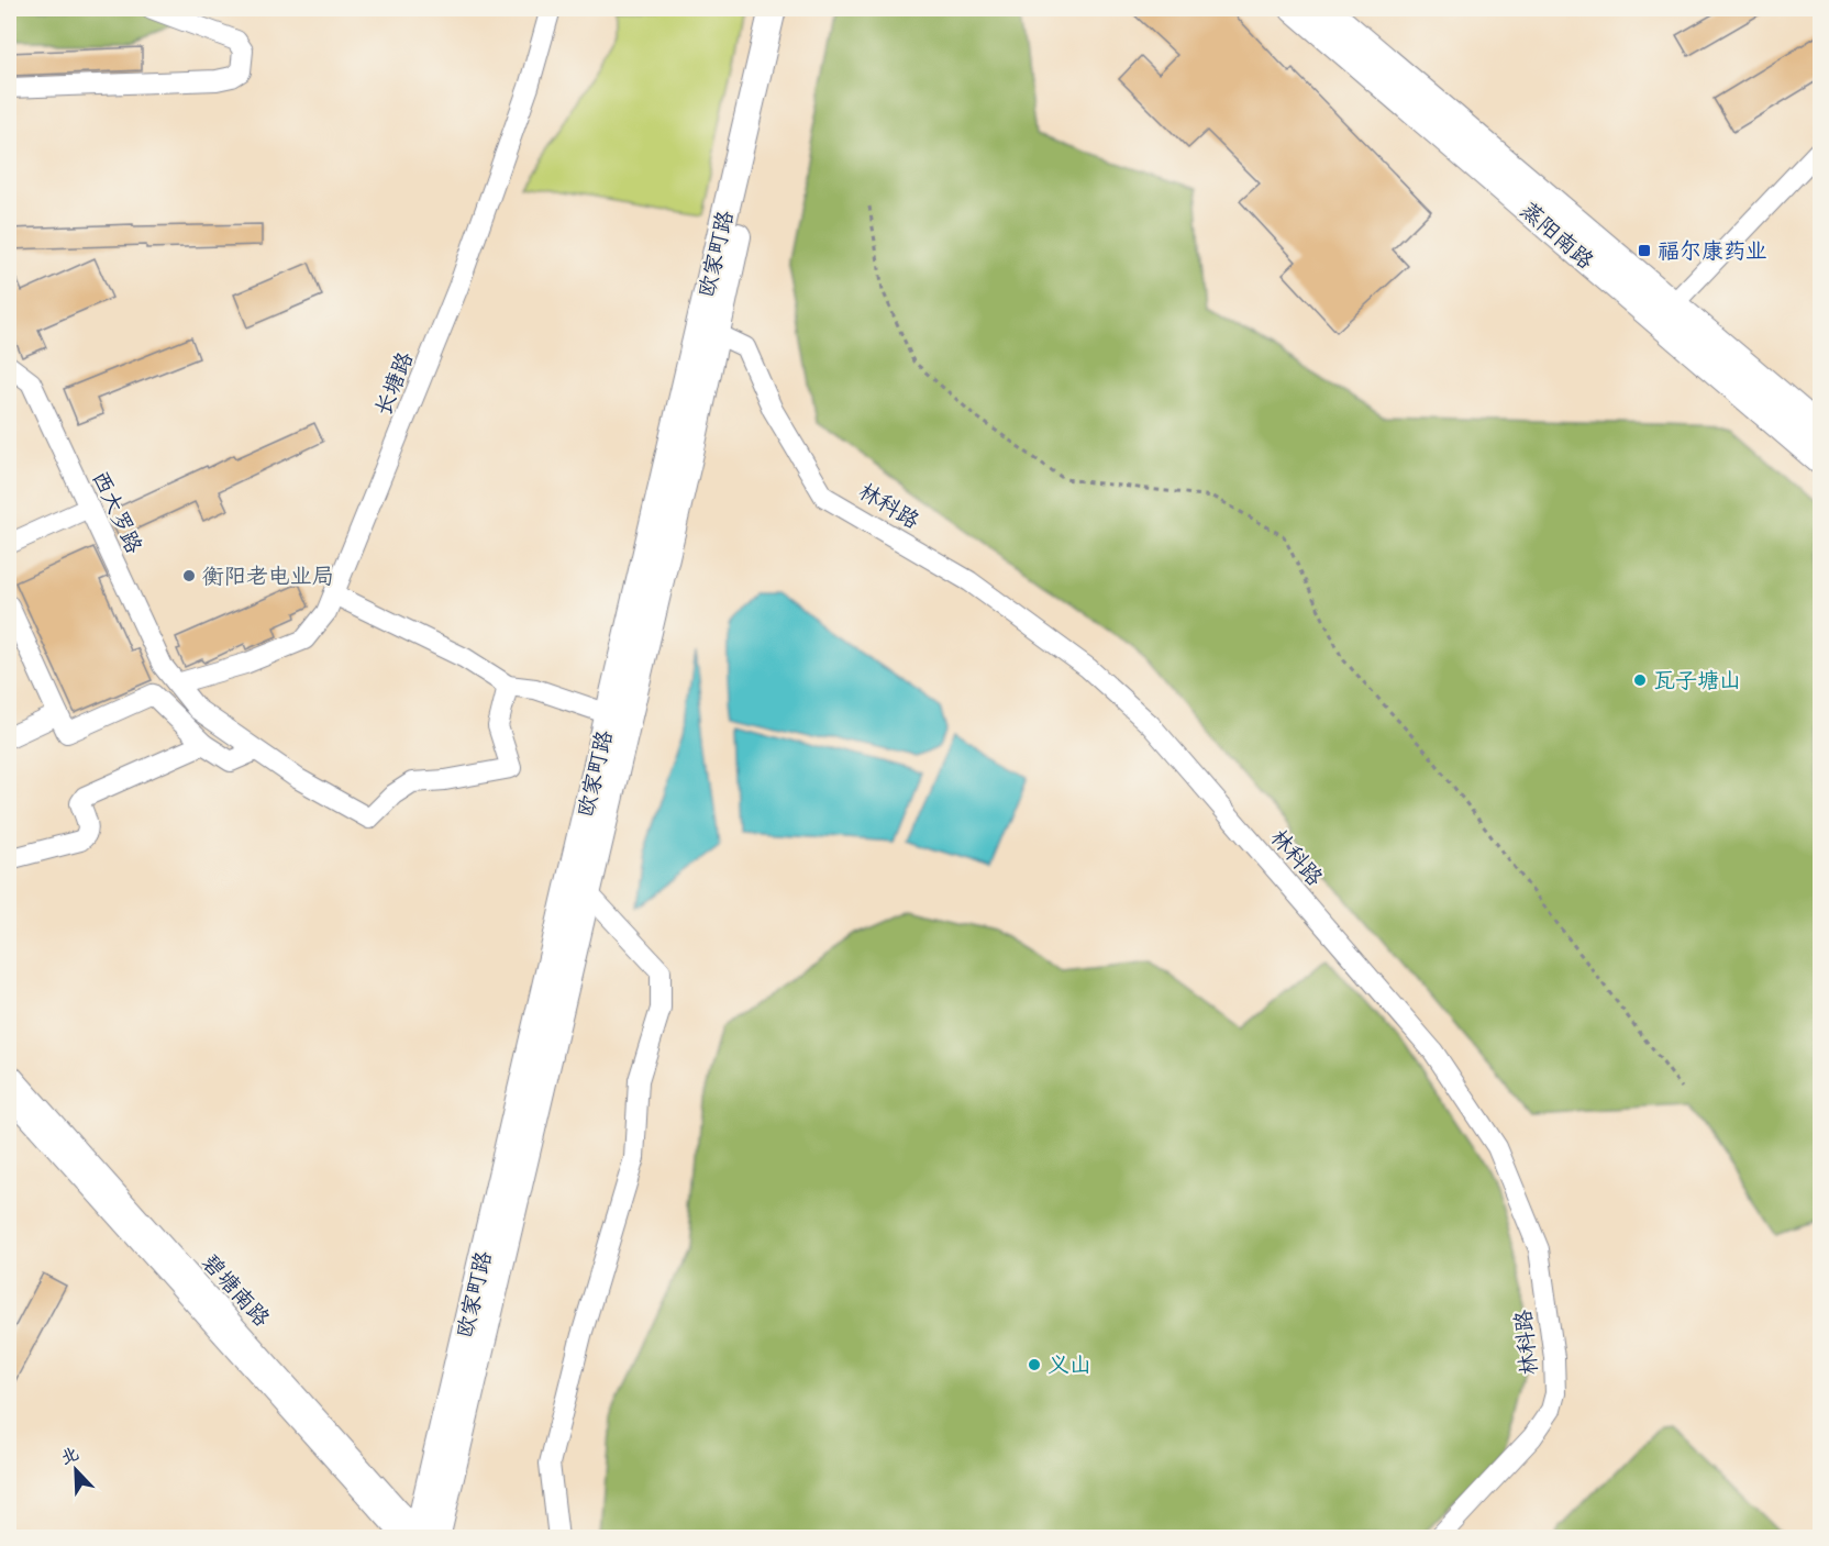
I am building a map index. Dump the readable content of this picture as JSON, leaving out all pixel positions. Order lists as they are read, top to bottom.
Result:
{
  "streets": {
    "main road": ["蒸阳南路", "欧家町路"],
    "street": [
      "长塘路",
      "林科路",
      "西大罗路",
      "碧塘南路"
    ]
  },
  "crossings": [
    ["欧家町路", "林科路"],
    ["欧家町路", "碧塘南路"],
    ["长塘路", "西大罗路"]
  ],
  "places": {
    "transit": ["福尔康药业"],
    "other": ["衡阳老电业局", "瓦子塘山", "义山"]
  },
  "north": "top left"
}
